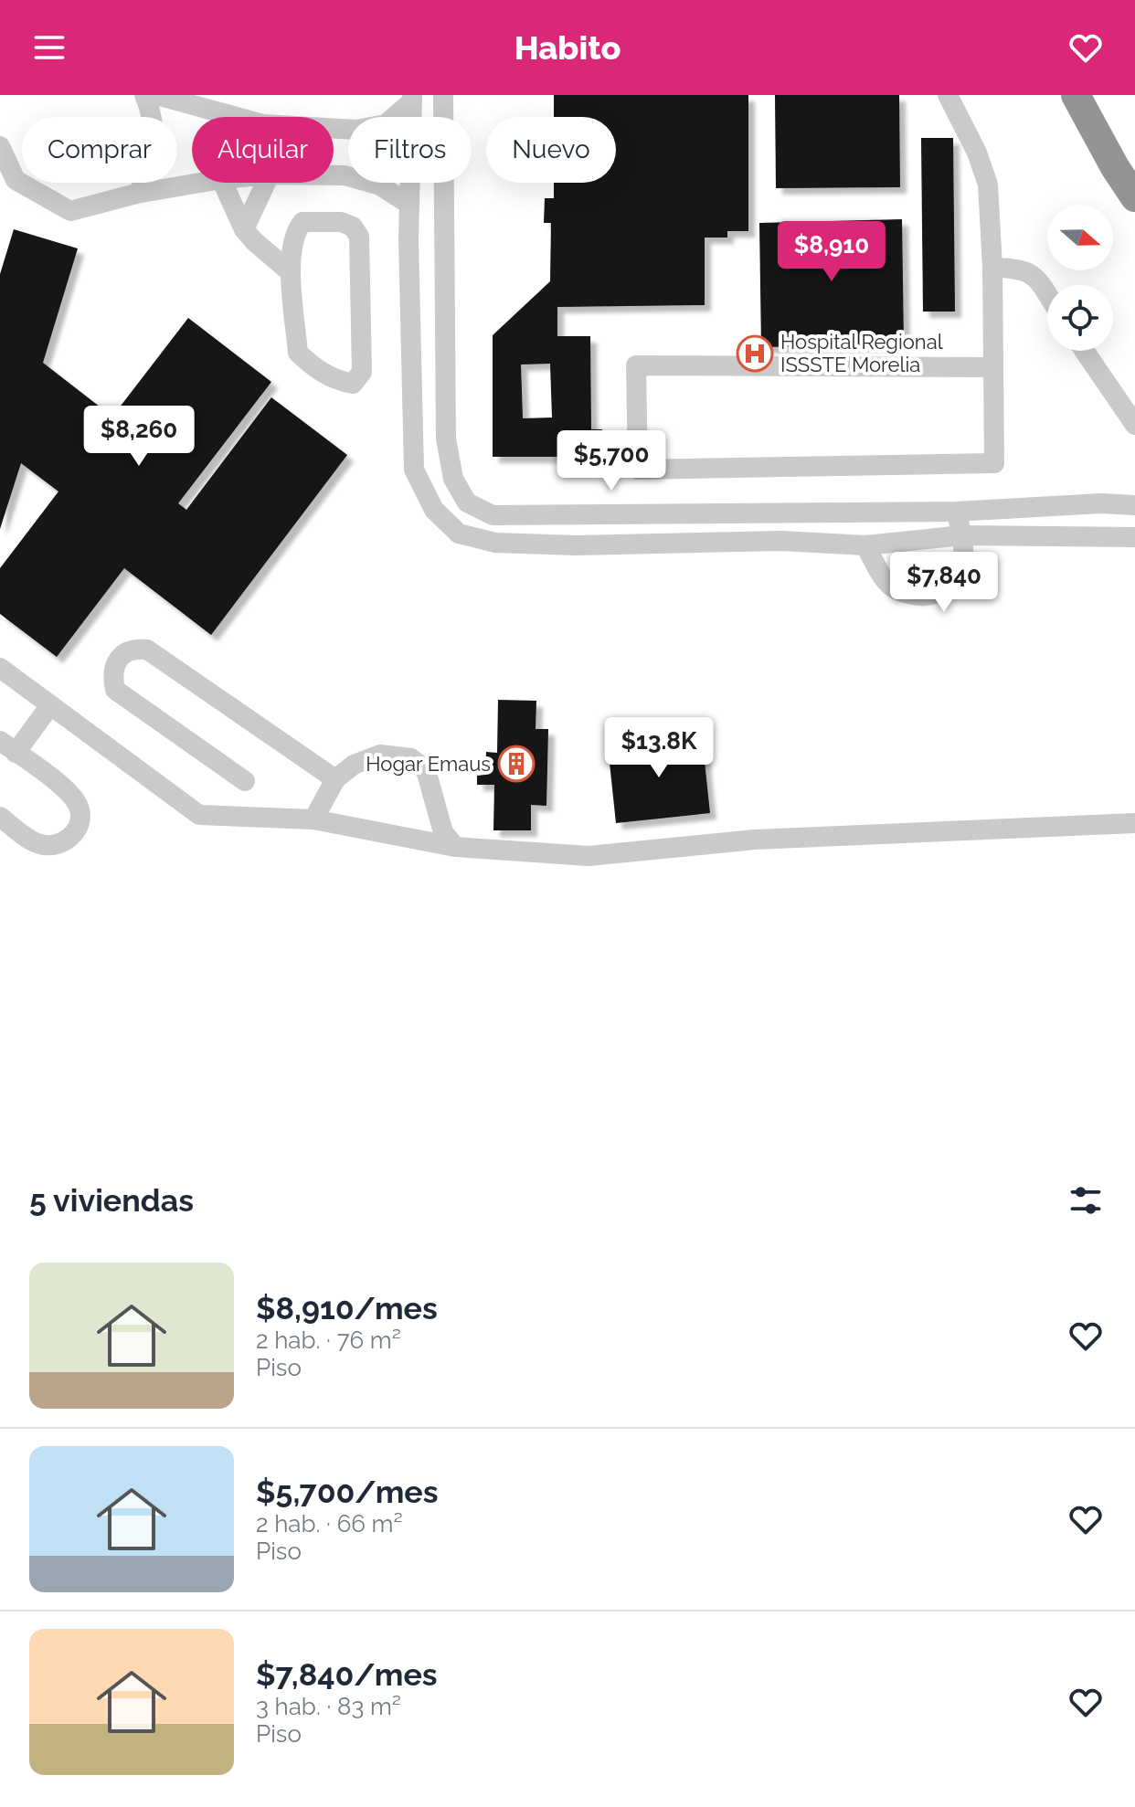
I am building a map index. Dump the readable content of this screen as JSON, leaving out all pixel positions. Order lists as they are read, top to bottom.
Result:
{
  "places": {
    "hospital": ["Hospital Regional ISSSTE Morelia"],
    "building": ["Hogar Emaus"]
  },
  "north": "right",
  "page": {
    "header": "Habito",
    "chip": [
      "Comprar",
      "Alquilar",
      "Filtros",
      "Nuevo"
    ],
    "price": [
      "$8,910",
      "$8,260",
      "$5,700",
      "$7,840",
      "$13.8K"
    ],
    "heading": "5 viviendas",
    "list": [
      {
        "name": "$8,910/mes",
        "note": "2 hab. · 76 m² · Piso"
      },
      {
        "name": "$5,700/mes",
        "note": "2 hab. · 66 m² · Piso"
      },
      {
        "name": "$7,840/mes",
        "note": "3 hab. · 83 m² · Piso"
      }
    ]
  }
}
